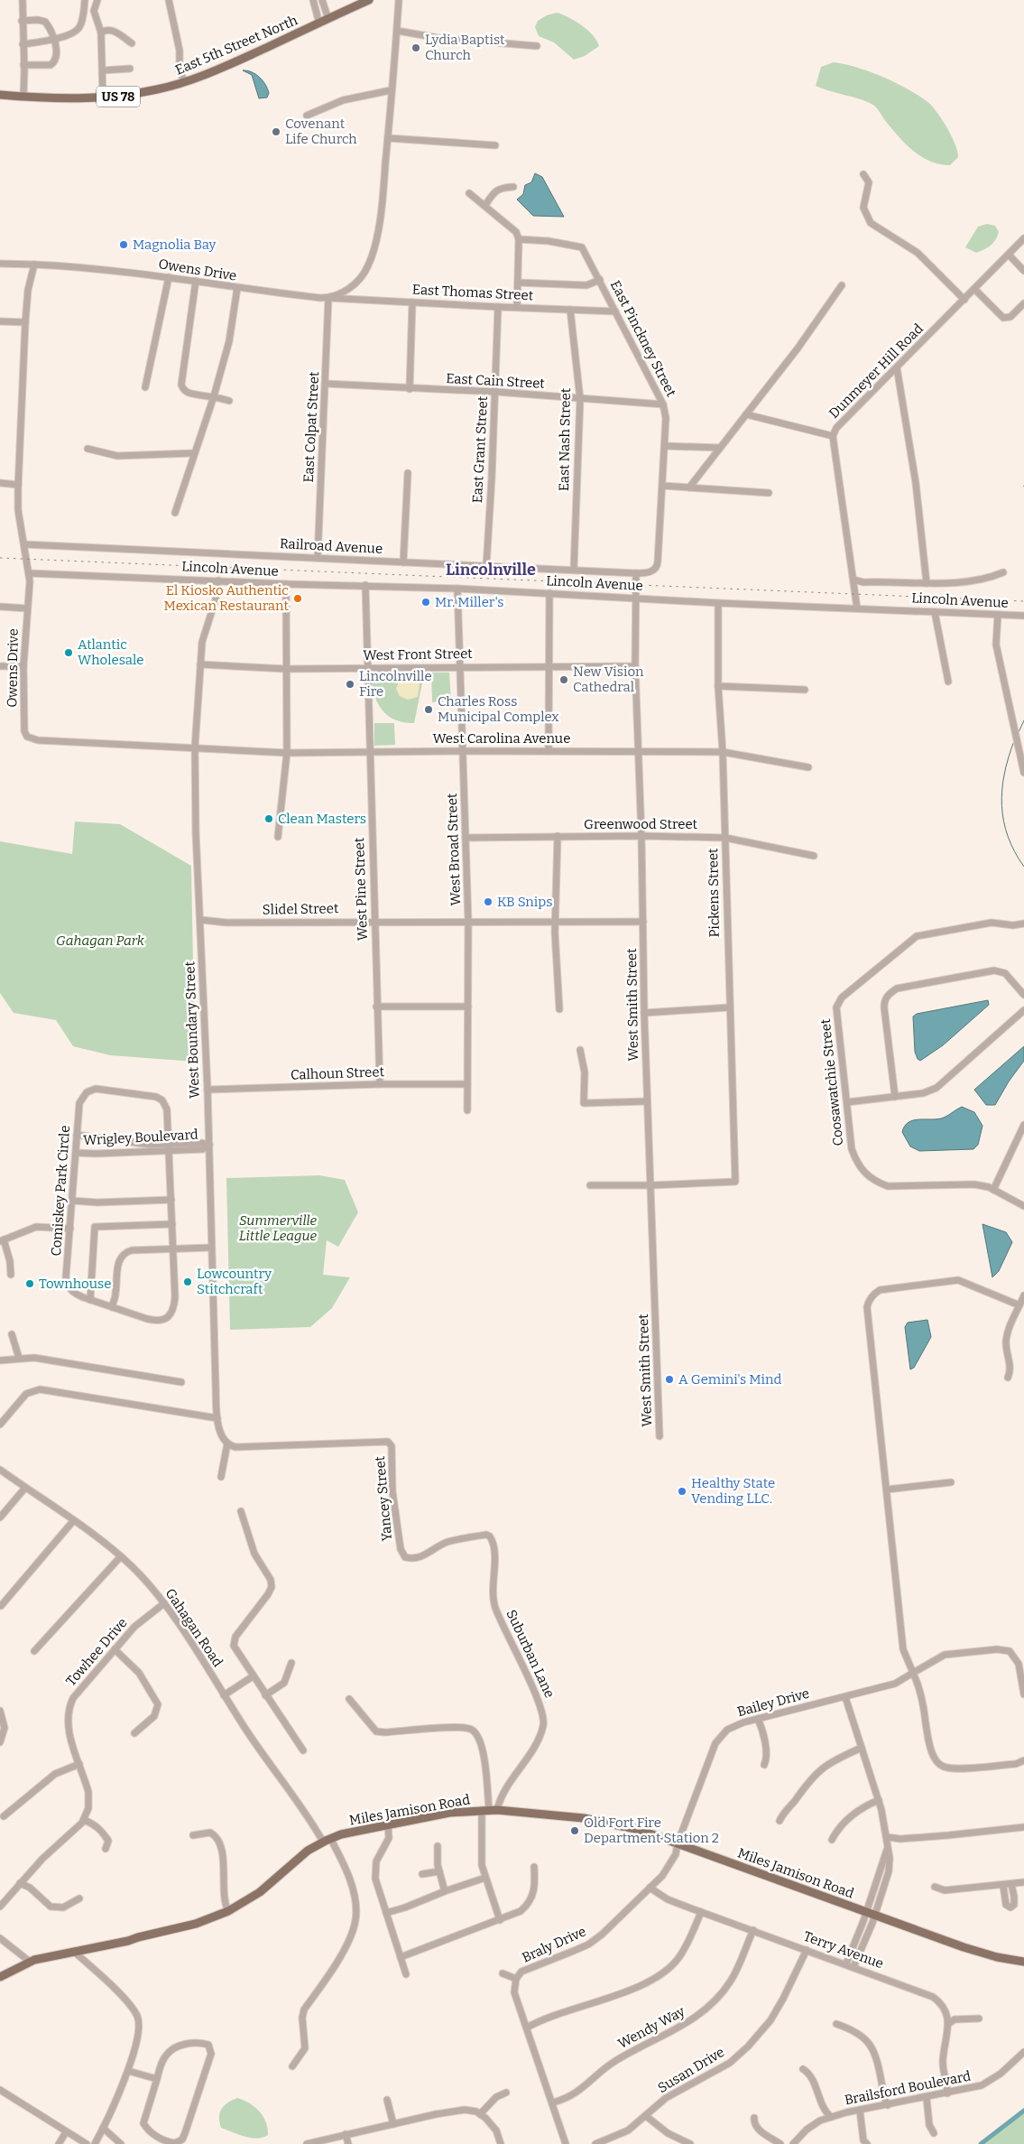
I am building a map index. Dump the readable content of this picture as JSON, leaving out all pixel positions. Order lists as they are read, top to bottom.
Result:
{
  "streets": {
    "main road": ["East 5th Street North", "US 78", "Miles Jamison Road"],
    "street": [
      "Owens Drive",
      "East Thomas Street",
      "East Pinckney Street",
      "Dunmeyer Hill Road",
      "East Cain Street",
      "East Colpat Street",
      "East Nash Street",
      "East Grant Street",
      "Railroad Avenue",
      "Lincoln Avenue",
      "West Front Street",
      "West Carolina Avenue",
      "Greenwood Street",
      "West Broad Street",
      "West Pine Street",
      "Pickens Street",
      "Slidel Street",
      "West Smith Street",
      "West Boundary Street",
      "Calhoun Street",
      "Coosawatchie Street",
      "Wrigley Boulevard",
      "Comiskey Park Circle",
      "Yancey Street",
      "Gahagan Road",
      "Towhee Drive",
      "Suburban Lane",
      "Bailey Drive",
      "Braly Drive",
      "Terry Avenue",
      "Wendy Way",
      "Susan Drive",
      "Brailsford Boulevard"
    ]
  },
  "crossings": [
    ["Owens Drive", "East Thomas Street"],
    ["Owens Drive", "East Colpat Street"],
    ["Owens Drive", "Railroad Avenue"],
    ["Owens Drive", "Lincoln Avenue"],
    ["Owens Drive", "West Carolina Avenue"],
    ["Owens Drive", "West Boundary Street"],
    ["East Thomas Street", "East Pinckney Street"],
    ["East Thomas Street", "East Colpat Street"],
    ["East Thomas Street", "East Nash Street"],
    ["East Thomas Street", "East Grant Street"],
    ["East Pinckney Street", "East Cain Street"],
    ["East Pinckney Street", "Railroad Avenue"],
    ["East Pinckney Street", "West Smith Street"],
    ["Dunmeyer Hill Road", "Lincoln Avenue"],
    ["East Cain Street", "East Colpat Street"],
    ["East Cain Street", "East Nash Street"],
    ["East Cain Street", "East Grant Street"],
    ["East Colpat Street", "Railroad Avenue"],
    ["East Nash Street", "Railroad Avenue"],
    ["East Grant Street", "Railroad Avenue"],
    ["Railroad Avenue", "West Smith Street"],
    ["Lincoln Avenue", "West Broad Street"],
    ["Lincoln Avenue", "West Pine Street"],
    ["Lincoln Avenue", "Pickens Street"],
    ["Lincoln Avenue", "West Smith Street"],
    ["Lincoln Avenue", "West Boundary Street"],
    ["West Front Street", "West Broad Street"],
    ["West Front Street", "West Pine Street"],
    ["West Front Street", "West Smith Street"],
    ["West Front Street", "West Boundary Street"],
    ["West Carolina Avenue", "West Broad Street"],
    ["West Carolina Avenue", "West Pine Street"],
    ["West Carolina Avenue", "Pickens Street"],
    ["West Carolina Avenue", "West Smith Street"],
    ["West Carolina Avenue", "West Boundary Street"],
    ["Greenwood Street", "West Broad Street"],
    ["Greenwood Street", "Pickens Street"],
    ["Greenwood Street", "West Smith Street"],
    ["West Broad Street", "Slidel Street"],
    ["West Broad Street", "Calhoun Street"],
    ["West Pine Street", "Slidel Street"],
    ["West Pine Street", "Calhoun Street"],
    ["Pickens Street", "West Smith Street"],
    ["Slidel Street", "West Smith Street"],
    ["Slidel Street", "West Boundary Street"],
    ["West Boundary Street", "Calhoun Street"],
    ["West Boundary Street", "Wrigley Boulevard"],
    ["West Boundary Street", "Yancey Street"],
    ["Wrigley Boulevard", "Comiskey Park Circle"],
    ["Yancey Street", "Suburban Lane"],
    ["Gahagan Road", "Towhee Drive"],
    ["Gahagan Road", "Miles Jamison Road"],
    ["Suburban Lane", "Miles Jamison Road"],
    ["Bailey Drive", "Miles Jamison Road"],
    ["Bailey Drive", "Braly Drive"],
    ["Miles Jamison Road", "Braly Drive"],
    ["Braly Drive", "Terry Avenue"],
    ["Braly Drive", "Wendy Way"],
    ["Terry Avenue", "Wendy Way"],
    ["Terry Avenue", "Susan Drive"],
    ["Terry Avenue", "Brailsford Boulevard"]
  ],
  "districts": ["Lincolnville"],
  "parks": ["Gahagan Park", "Summerville Little League"],
  "places": [
    "Lydia Baptist Church",
    "Covenant Life Church",
    "Magnolia Bay",
    "El Kiosko Authentic Mexican Restaurant",
    "Mr. Miller's",
    "Atlantic Wholesale",
    "New Vision Cathedral",
    "Lincolnville Fire",
    "Charles Ross Municipal Complex",
    "Clean Masters",
    "KB Snips",
    "Lowcountry Stitchcraft",
    "Townhouse",
    "A Gemini's Mind",
    "Healthy State Vending LLC.",
    "Old Fort Fire Department Station 2"
  ]
}
